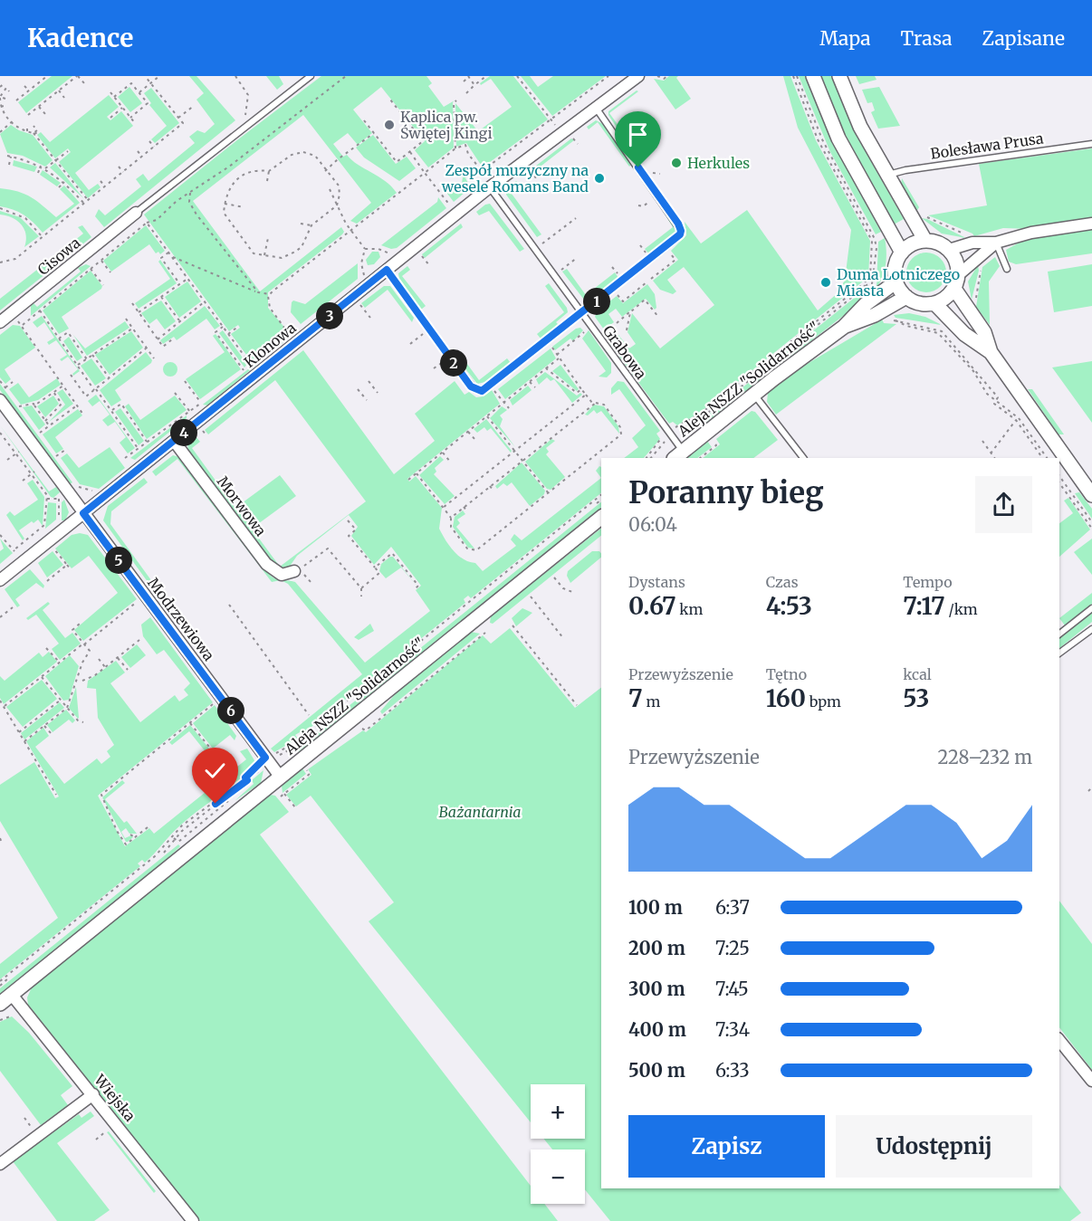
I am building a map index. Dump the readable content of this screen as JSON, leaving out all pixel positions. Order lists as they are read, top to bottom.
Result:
{
  "streets": {
    "street": [
      "Cisowa",
      "Klonowa",
      "Aleja NSZZ \"Solidarność\"",
      "Morwowa",
      "Modrzewiowa",
      "Wiejska"
    ],
    "lane": ["Bolesława Prusa", "Grabowa"]
  },
  "crossings": [
    ["Klonowa", "Grabowa"],
    ["Klonowa", "Morwowa"],
    ["Klonowa", "Modrzewiowa"],
    ["Grabowa", "Aleja NSZZ \"Solidarność\""],
    ["Aleja NSZZ \"Solidarność\"", "Modrzewiowa"],
    ["Aleja NSZZ \"Solidarność\"", "Wiejska"]
  ],
  "parks": ["Bażantarnia"],
  "places": [
    "Kaplica pw. Świętej Kingi",
    "Herkules",
    "Zespół muzyczny na wesele Romans Band",
    "Duma Lotniczego Miasta"
  ],
  "page": {
    "header": "Kadence",
    "nav": ["Mapa", "Trasa", "Zapisane"],
    "pins": [
      "1",
      "3",
      "2",
      "4",
      "5",
      "6"
    ],
    "heading": ["Poranny bieg", "06:04"],
    "stats": [
      ["Dystans", "0.67 km"],
      ["Czas", "4:53"],
      ["Tempo", "7:17 /km"],
      ["Przewyższenie", "7 m"],
      ["Tętno", "160 bpm"],
      ["kcal", "53"]
    ],
    "chart": ["Przewyższenie", "228–232 m"],
    "list": [
      {
        "name": "100 m",
        "note": "6:37"
      },
      {
        "name": "200 m",
        "note": "7:25"
      },
      {
        "name": "300 m",
        "note": "7:45"
      },
      {
        "name": "400 m",
        "note": "7:34"
      },
      {
        "name": "500 m",
        "note": "6:33"
      }
    ],
    "map_buttons": ["+", "−"],
    "buttons": ["Zapisz", "Udostępnij"]
  }
}
